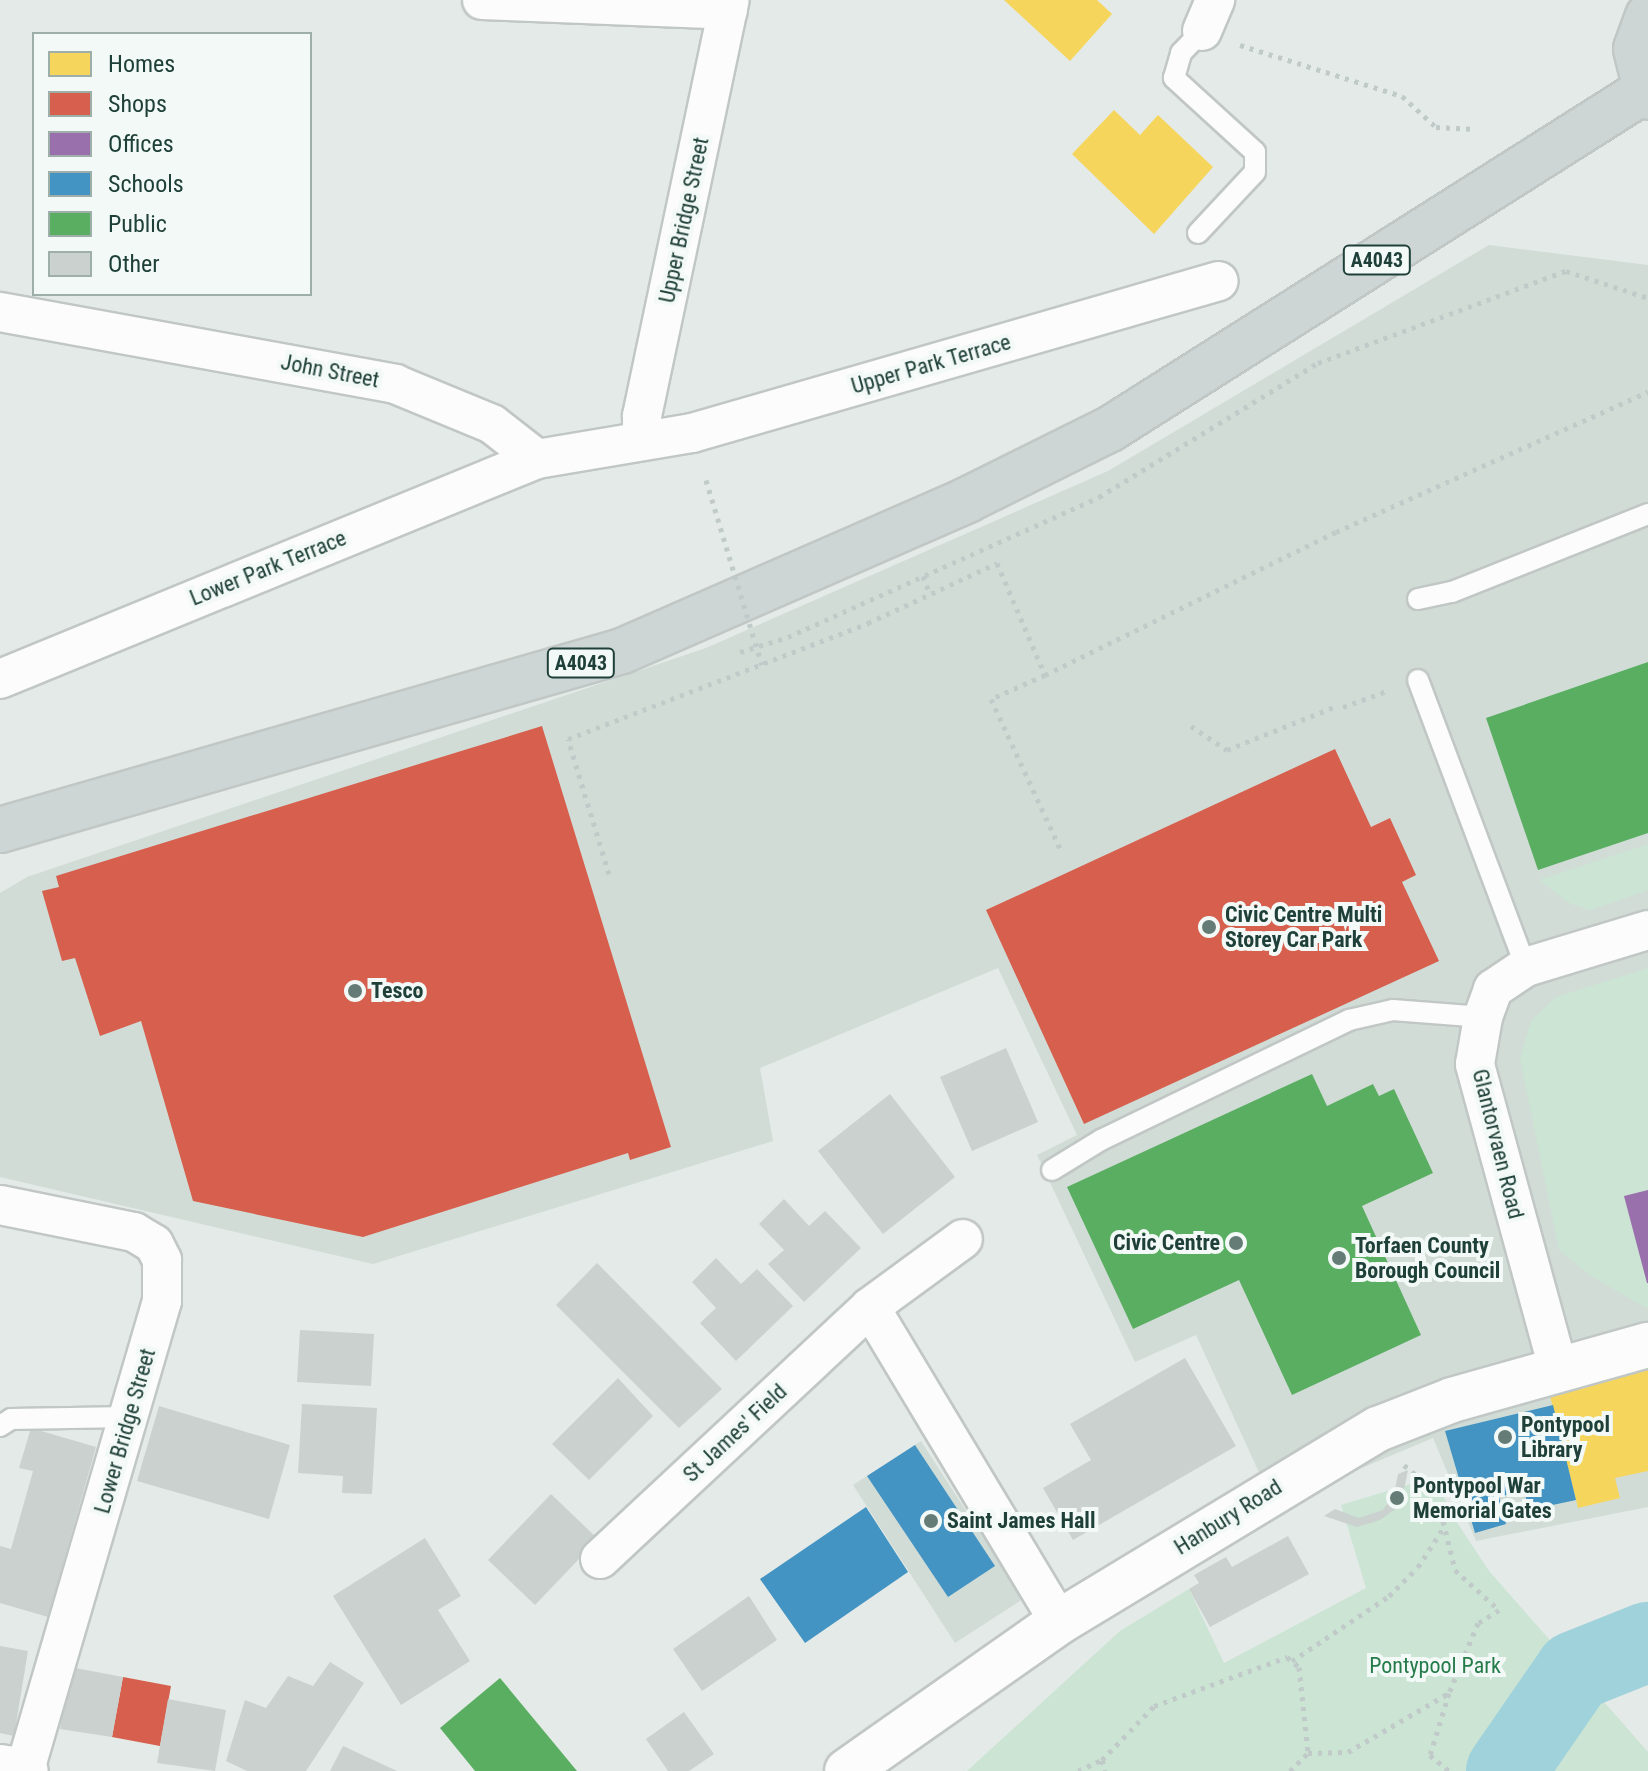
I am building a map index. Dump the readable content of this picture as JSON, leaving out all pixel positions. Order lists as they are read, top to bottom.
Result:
{
  "streets": {
    "main road": ["A4043"],
    "street": [
      "Upper Bridge Street",
      "Upper Park Terrace",
      "John Street",
      "Lower Park Terrace",
      "Glantorvaen Road",
      "Lower Bridge Street",
      "St James' Field",
      "Hanbury Road"
    ]
  },
  "crossings": [
    ["Upper Bridge Street", "Upper Park Terrace"],
    ["John Street", "Lower Park Terrace"],
    ["Glantorvaen Road", "Hanbury Road"]
  ],
  "parks": ["Pontypool Park"],
  "places": [
    "Civic Centre Multi Storey Car Park",
    "Tesco",
    "Civic Centre",
    "Torfaen County Borough Council",
    "Pontypool Library",
    "Pontypool War Memorial Gates",
    "Saint James Hall"
  ],
  "legend": [
    "Homes",
    "Shops",
    "Offices",
    "Schools",
    "Public",
    "Other"
  ]
}
